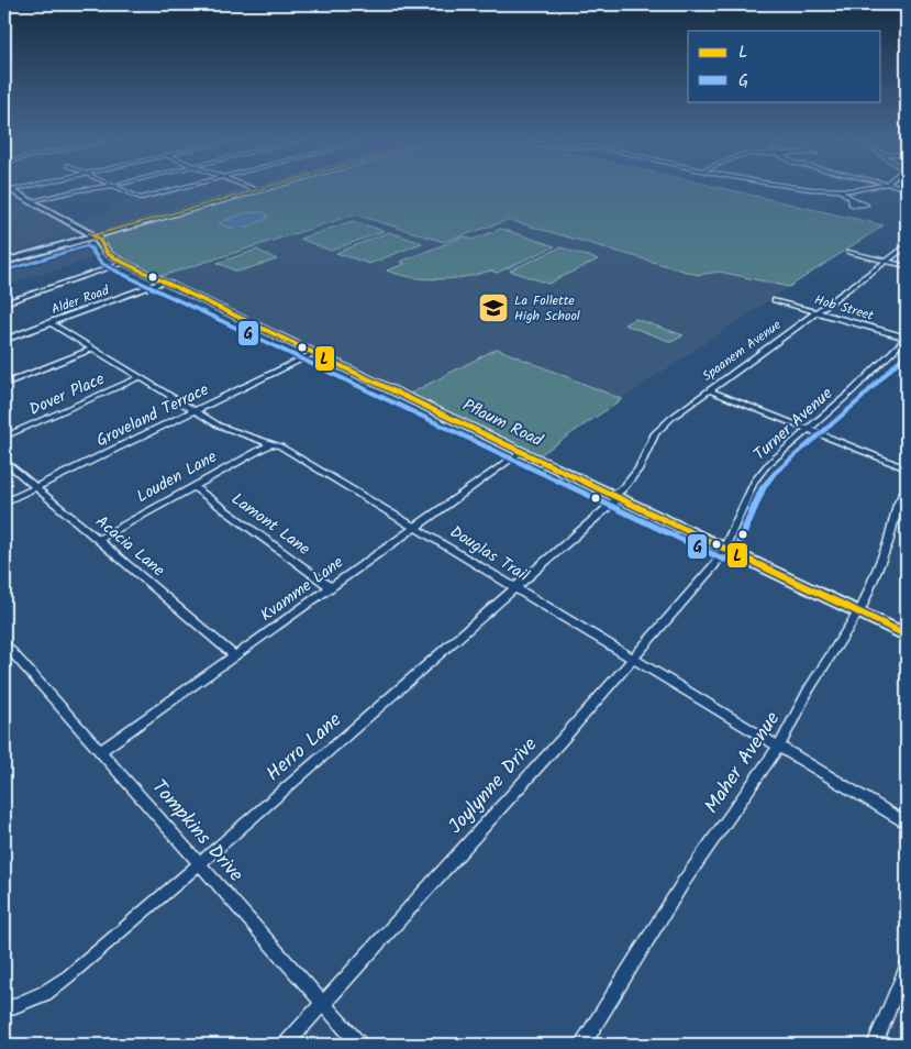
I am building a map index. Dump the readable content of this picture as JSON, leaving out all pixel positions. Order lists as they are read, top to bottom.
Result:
{
  "streets": {
    "street": [
      "Alder Road",
      "Hob Street",
      "Spaanem Avenue",
      "Dover Place",
      "Groveland Terrace",
      "Pflaum Road",
      "Turner Avenue",
      "Louden Lane",
      "Lamont Lane",
      "Acacia Lane",
      "Douglas Trail",
      "Kvamme Lane",
      "Herro Lane",
      "Maher Avenue",
      "Joylynne Drive",
      "Tompkins Drive"
    ]
  },
  "crossings": [
    ["Alder Road", "Pflaum Road"],
    ["Alder Road", "Douglas Trail"],
    ["Hob Street", "Spaanem Avenue"],
    ["Hob Street", "Turner Avenue"],
    ["Spaanem Avenue", "Pflaum Road"],
    ["Spaanem Avenue", "Herro Lane"],
    ["Dover Place", "Douglas Trail"],
    ["Groveland Terrace", "Pflaum Road"],
    ["Groveland Terrace", "Acacia Lane"],
    ["Groveland Terrace", "Douglas Trail"],
    ["Pflaum Road", "Turner Avenue"],
    ["Pflaum Road", "Kvamme Lane"],
    ["Pflaum Road", "Herro Lane"],
    ["Pflaum Road", "Maher Avenue"],
    ["Pflaum Road", "Joylynne Drive"],
    ["Turner Avenue", "Joylynne Drive"],
    ["Louden Lane", "Lamont Lane"],
    ["Louden Lane", "Acacia Lane"],
    ["Louden Lane", "Douglas Trail"],
    ["Lamont Lane", "Kvamme Lane"],
    ["Acacia Lane", "Kvamme Lane"],
    ["Douglas Trail", "Kvamme Lane"],
    ["Douglas Trail", "Herro Lane"],
    ["Douglas Trail", "Maher Avenue"],
    ["Douglas Trail", "Joylynne Drive"],
    ["Kvamme Lane", "Tompkins Drive"],
    ["Herro Lane", "Tompkins Drive"],
    ["Joylynne Drive", "Tompkins Drive"]
  ],
  "places": {
    "school or university": ["La Follette High School"]
  },
  "lines": ["transit line L", "transit line G"],
  "legend": ["L", "G"]
}
